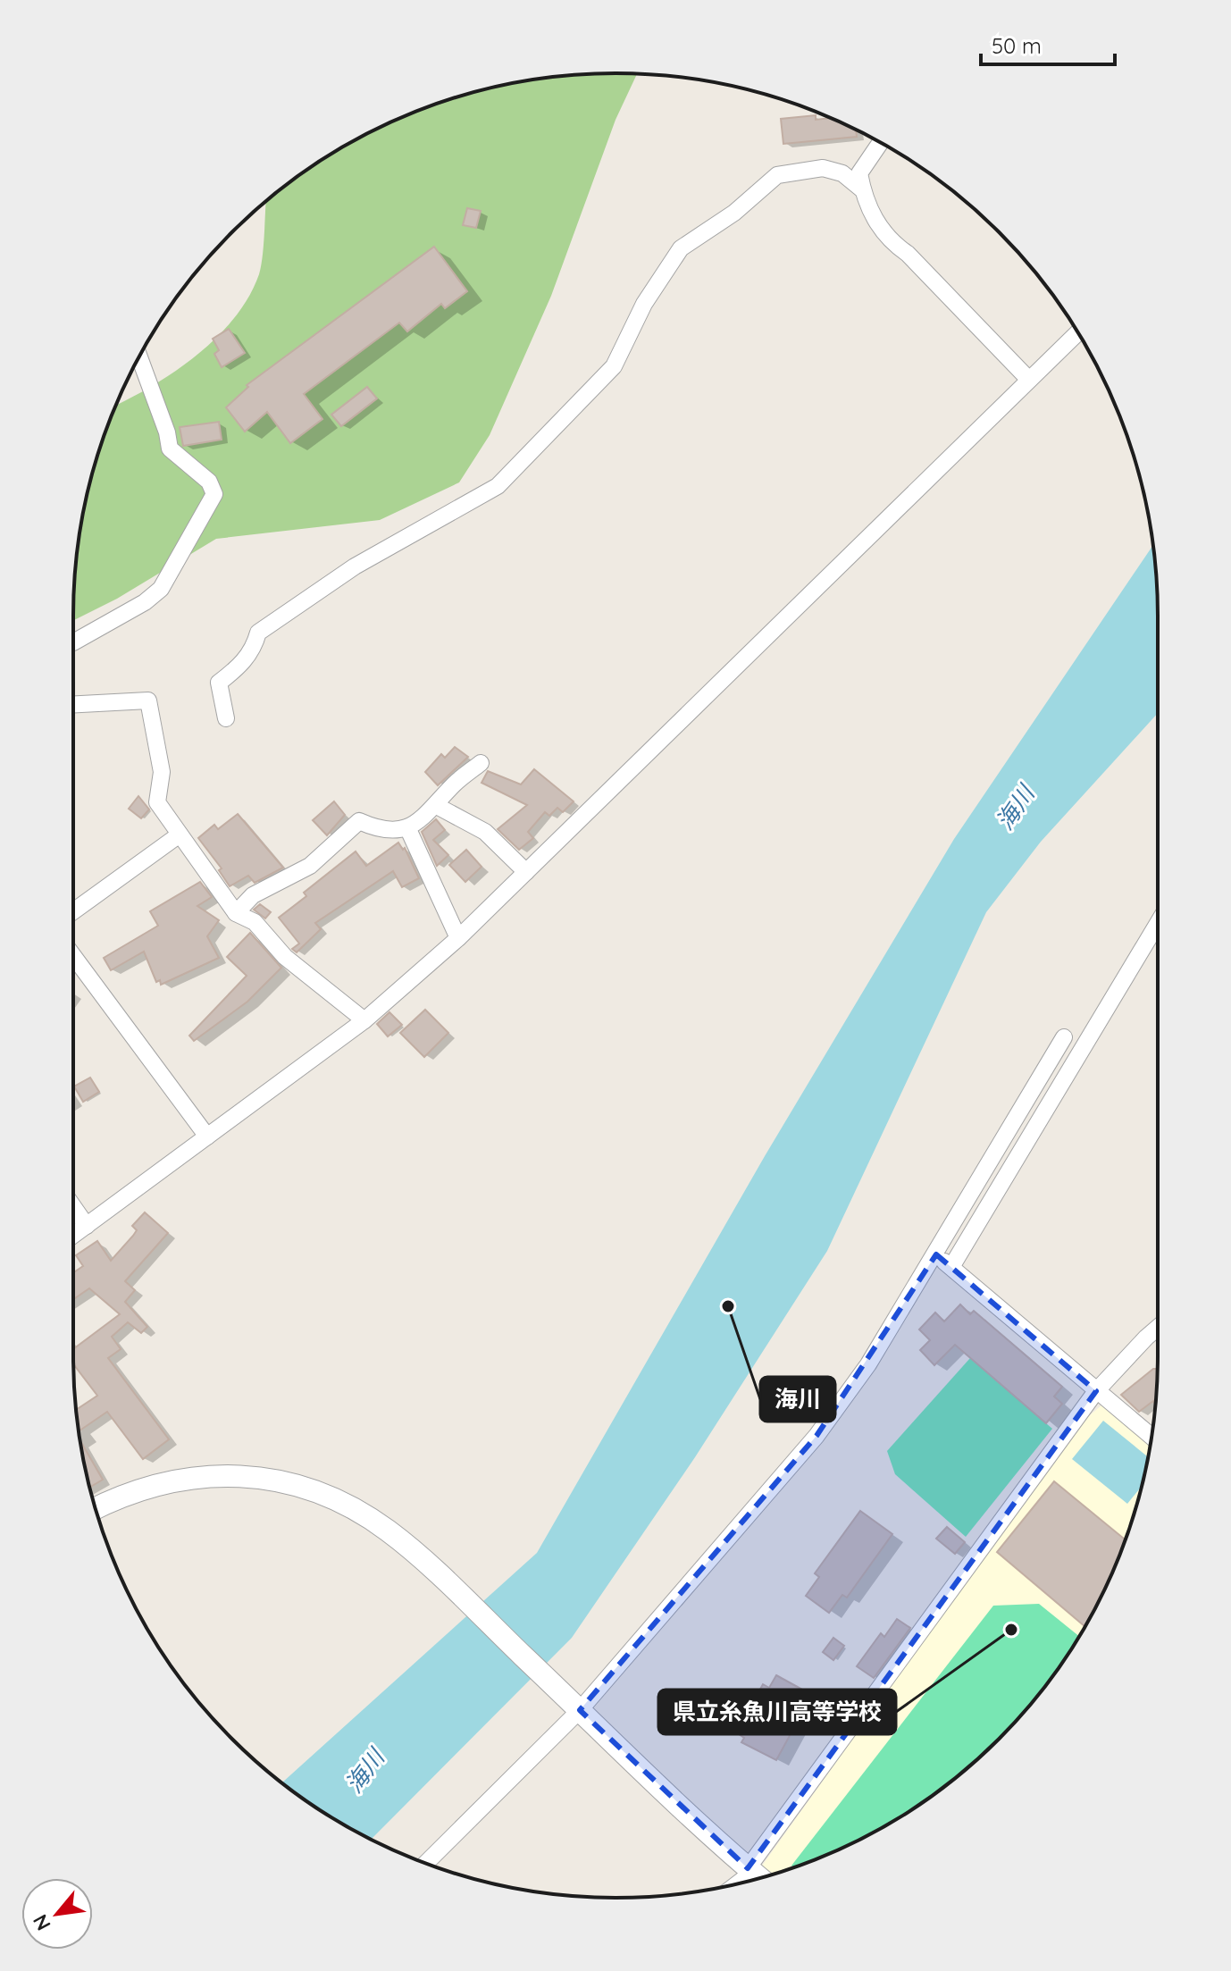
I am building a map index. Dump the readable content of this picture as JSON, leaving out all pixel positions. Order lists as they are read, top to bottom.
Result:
{
  "water": ["海川"],
  "places": ["海川", "県立糸魚川高等学校"],
  "scale_bar": "50 m",
  "north": "bottom left"
}
